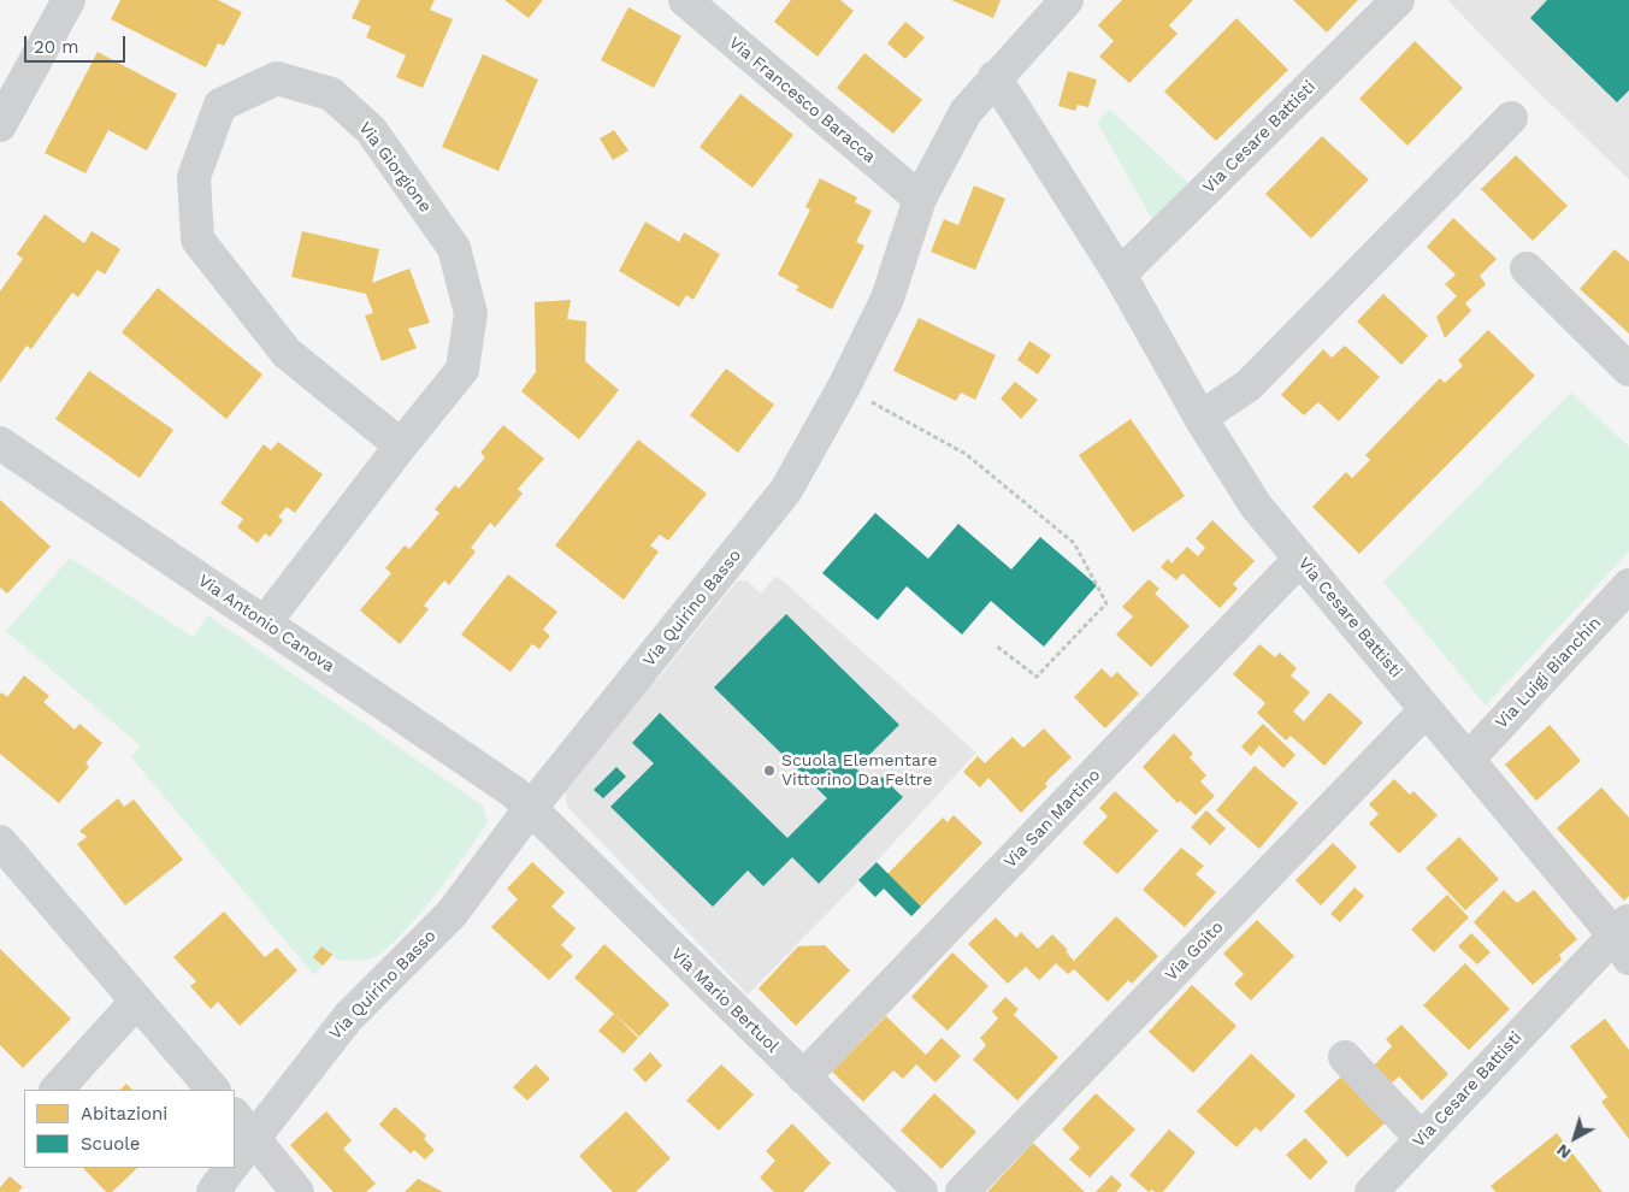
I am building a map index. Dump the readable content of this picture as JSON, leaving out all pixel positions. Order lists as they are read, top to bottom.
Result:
{
  "streets": {
    "street": [
      "Via Francesco Baracca",
      "Via Cesare Battisti",
      "Via Giorgione",
      "Via Quirino Basso",
      "Via Antonio Canova",
      "Via Luigi Bianchin",
      "Via San Martino",
      "Via Goito",
      "Via Mario Bertuol"
    ]
  },
  "crossings": [
    ["Via Francesco Baracca", "Via Quirino Basso"],
    ["Via Cesare Battisti", "Via Quirino Basso"],
    ["Via Cesare Battisti", "Via Luigi Bianchin"],
    ["Via Cesare Battisti", "Via San Martino"],
    ["Via Cesare Battisti", "Via Goito"],
    ["Via Giorgione", "Via Antonio Canova"],
    ["Via Quirino Basso", "Via Antonio Canova"],
    ["Via Quirino Basso", "Via Mario Bertuol"],
    ["Via Antonio Canova", "Via Mario Bertuol"],
    ["Via San Martino", "Via Mario Bertuol"]
  ],
  "places": ["Scuola Elementare Vittorino Da Feltre"],
  "legend": ["Abitazioni", "Scuole"],
  "scale_bar": "20 m",
  "north": "bottom left"
}
